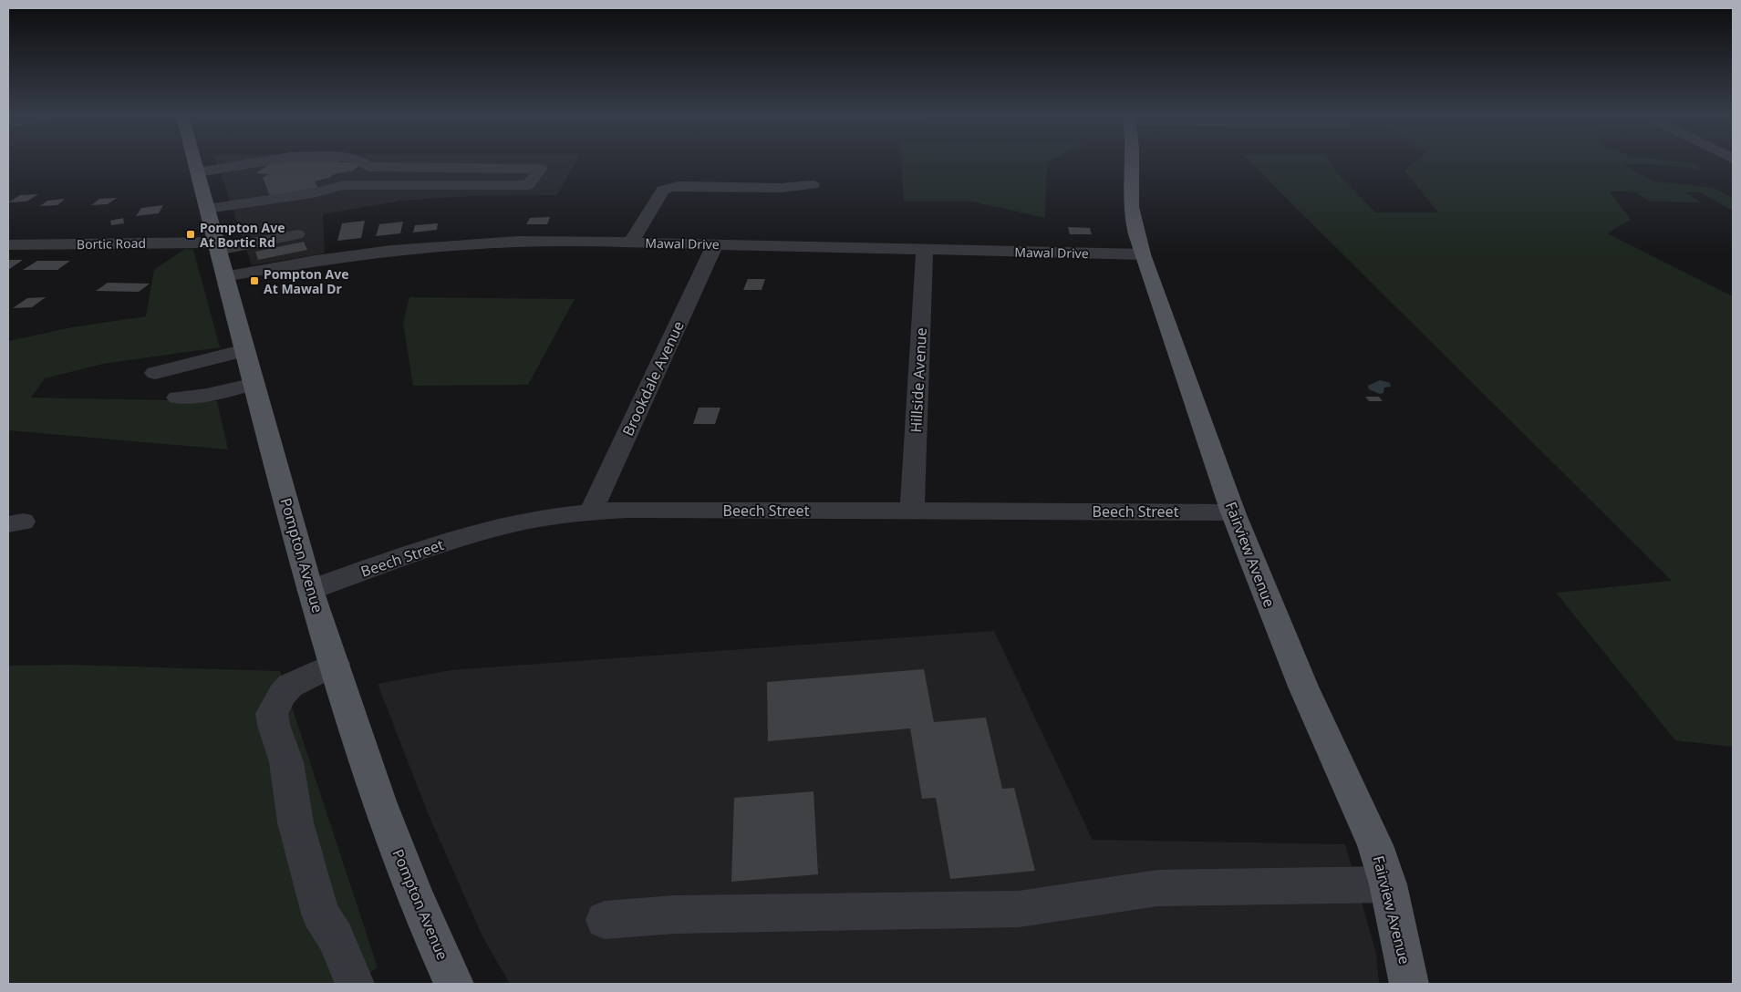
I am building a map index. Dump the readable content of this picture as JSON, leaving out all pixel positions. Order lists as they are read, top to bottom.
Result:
{
  "streets": {
    "main road": ["Fairview Avenue", "Pompton Avenue"],
    "street": [
      "Bortic Road",
      "Mawal Drive",
      "Brookdale Avenue",
      "Hillside Avenue",
      "Beech Street"
    ]
  },
  "crossings": [
    ["Bortic Road", "Pompton Avenue"],
    ["Mawal Drive", "Brookdale Avenue"],
    ["Mawal Drive", "Hillside Avenue"],
    ["Mawal Drive", "Fairview Avenue"],
    ["Mawal Drive", "Pompton Avenue"],
    ["Brookdale Avenue", "Beech Street"],
    ["Hillside Avenue", "Beech Street"],
    ["Beech Street", "Fairview Avenue"],
    ["Beech Street", "Pompton Avenue"]
  ],
  "places": {
    "transit": ["Pompton Ave At Bortic Rd", "Pompton Ave At Mawal Dr"]
  }
}
